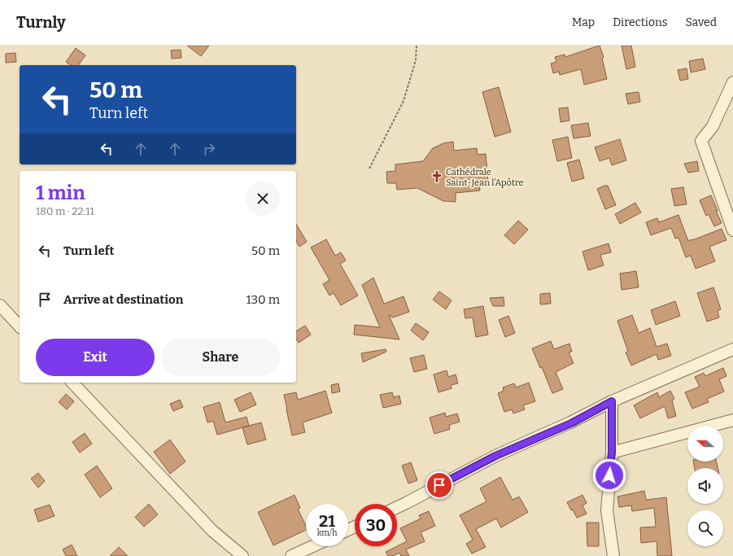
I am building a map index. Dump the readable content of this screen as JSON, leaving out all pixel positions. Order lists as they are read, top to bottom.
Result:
{
  "places": {
    "church": ["Cathédrale Saint-Jean l’Apôtre"]
  },
  "north": "left",
  "page": {
    "header": "Turnly",
    "nav": ["Map", "Directions", "Saved"],
    "turn": ["50 m", "Turn left"],
    "heading": ["1 min", "180 m · 22:11"],
    "list": [
      {
        "name": "Turn left",
        "value": "50 m"
      },
      {
        "name": "Arrive at destination",
        "value": "130 m"
      }
    ],
    "buttons": ["Exit", "Share"],
    "speed": "21 km/h",
    "limit": "30"
  }
}
